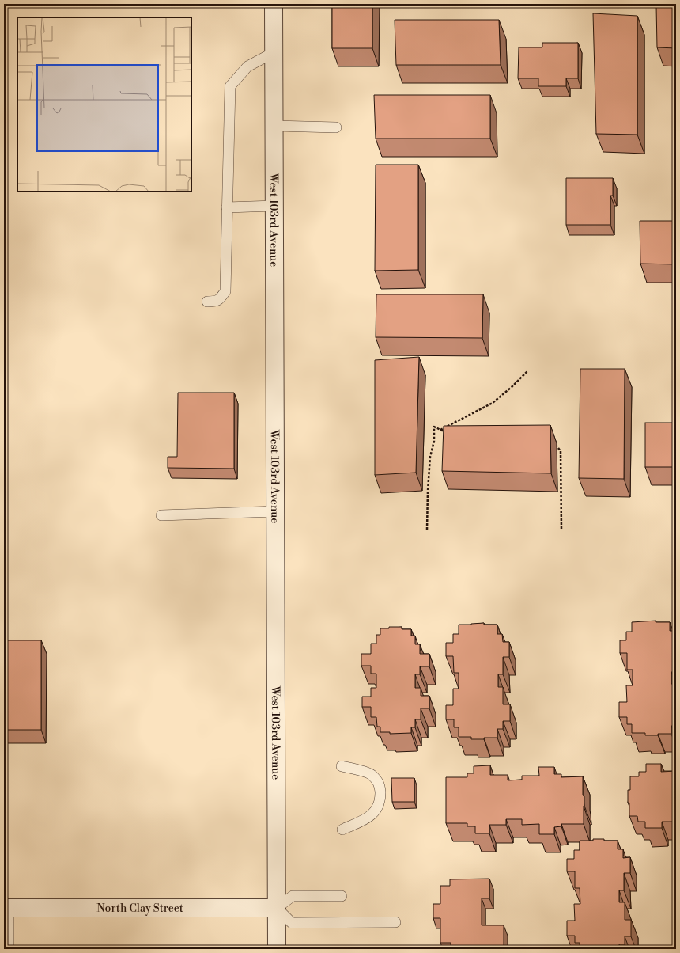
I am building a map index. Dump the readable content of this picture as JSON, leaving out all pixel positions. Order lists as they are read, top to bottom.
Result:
{
  "streets": {
    "street": ["West 103rd Avenue", "North Clay Street"]
  },
  "crossings": [
    ["West 103rd Avenue", "North Clay Street"]
  ]
}
